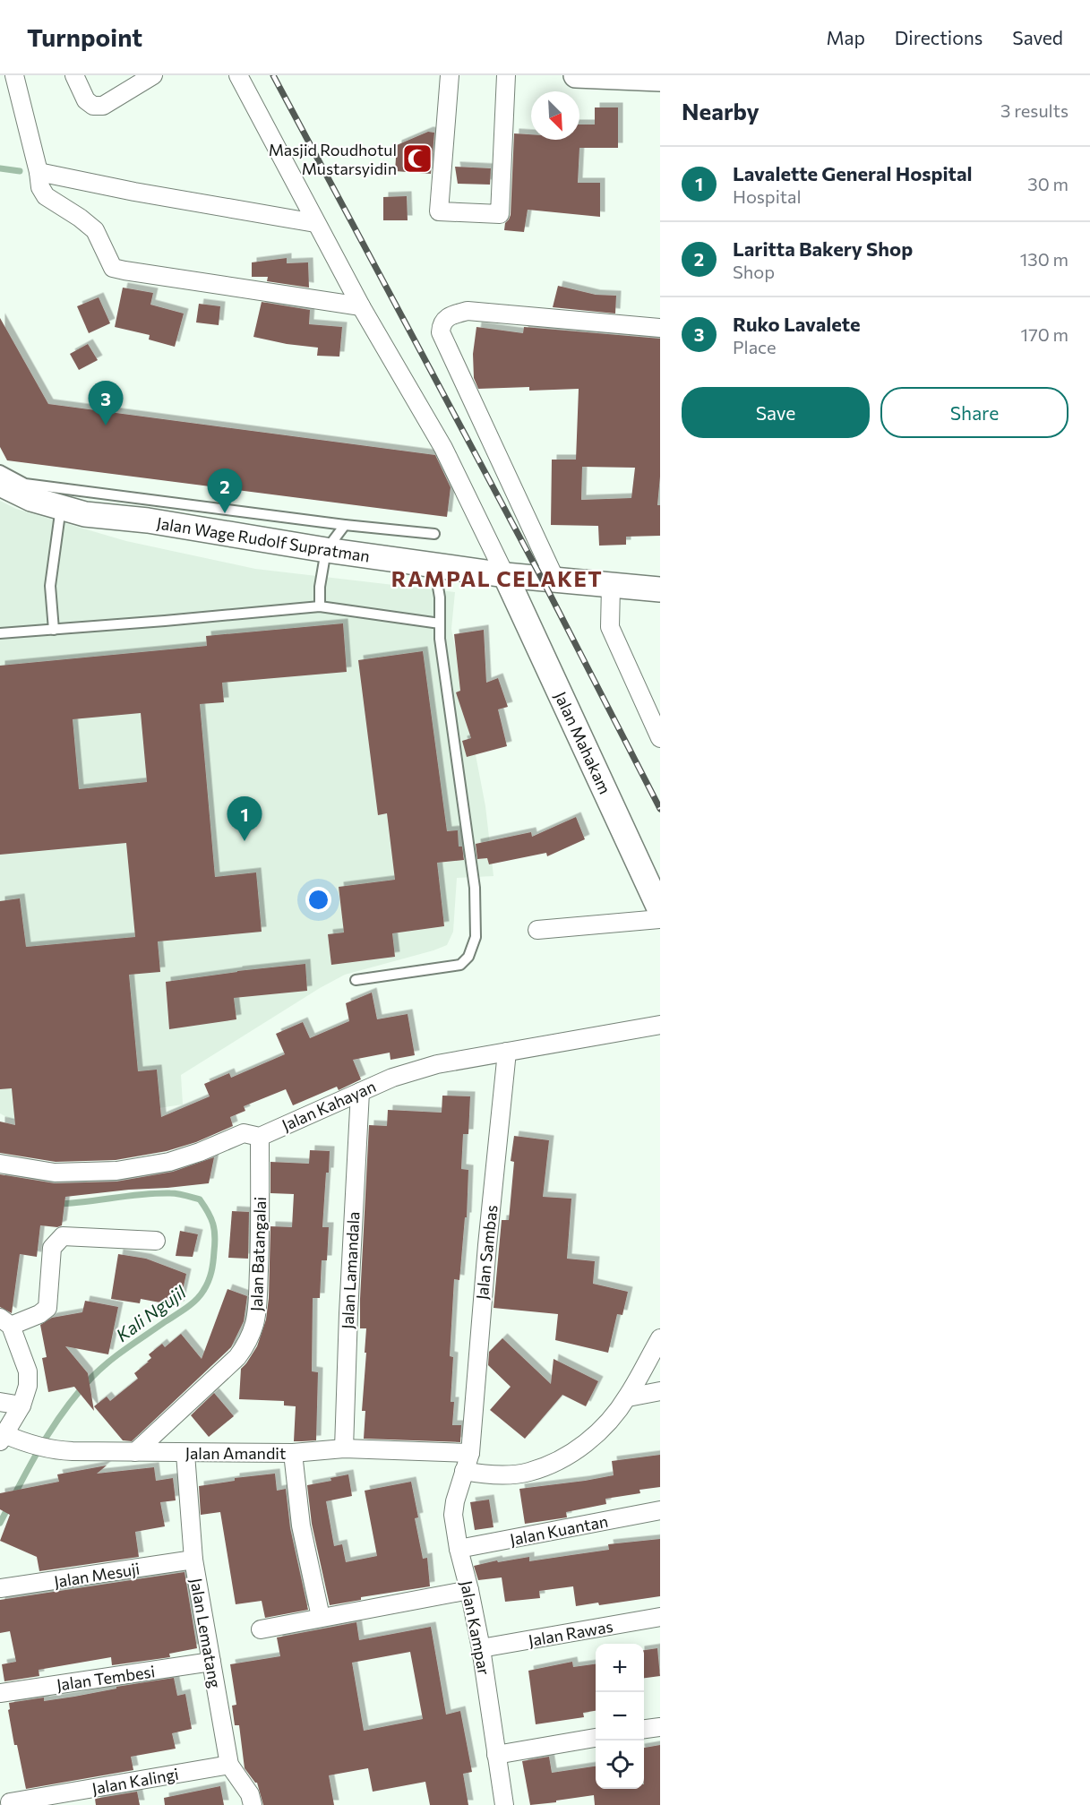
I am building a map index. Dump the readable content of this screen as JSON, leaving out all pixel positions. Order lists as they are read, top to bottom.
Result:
{
  "streets": {
    "main road": ["Jalan Wage Rudolf Supratman", "Jalan Mahakam"],
    "street": [
      "Jalan Kahayan",
      "Jalan Sambas",
      "Jalan Batangalai",
      "Jalan Lamandala",
      "Jalan Amandit",
      "Jalan Kuantan",
      "Jalan Mesuji",
      "Jalan Kampar",
      "Jalan Lematang",
      "Jalan Rawas",
      "Jalan Tembesi",
      "Jalan Kalingi"
    ]
  },
  "crossings": [
    ["Jalan Wage Rudolf Supratman", "Jalan Mahakam"],
    ["Jalan Kahayan", "Jalan Sambas"],
    ["Jalan Kahayan", "Jalan Batangalai"],
    ["Jalan Kahayan", "Jalan Lamandala"],
    ["Jalan Sambas", "Jalan Amandit"],
    ["Jalan Sambas", "Jalan Kampar"],
    ["Jalan Batangalai", "Jalan Amandit"],
    ["Jalan Lamandala", "Jalan Amandit"],
    ["Jalan Amandit", "Jalan Kampar"],
    ["Jalan Amandit", "Jalan Lematang"],
    ["Jalan Kuantan", "Jalan Kampar"],
    ["Jalan Mesuji", "Jalan Lematang"],
    ["Jalan Kampar", "Jalan Rawas"],
    ["Jalan Lematang", "Jalan Tembesi"],
    ["Jalan Lematang", "Jalan Kalingi"]
  ],
  "districts": ["RAMPAL CELAKET"],
  "water": ["Kali Ngujil"],
  "places": {
    "mosque": ["Masjid Roudhotul Mustarsyidin"]
  },
  "north": "bottom right",
  "page": {
    "header": "Turnpoint",
    "nav": ["Map", "Directions", "Saved"],
    "heading": ["Nearby", "3 results"],
    "list": [
      {
        "mark": "1",
        "name": "Lavalette General Hospital",
        "note": "Hospital",
        "value": "30 m"
      },
      {
        "mark": "2",
        "name": "Laritta Bakery Shop",
        "note": "Shop",
        "value": "130 m"
      },
      {
        "mark": "3",
        "name": "Ruko Lavalete",
        "note": "Place",
        "value": "170 m"
      }
    ],
    "buttons": ["Save", "Share"],
    "pins": ["3", "2", "1"],
    "map_buttons": ["+", "−"]
  }
}
